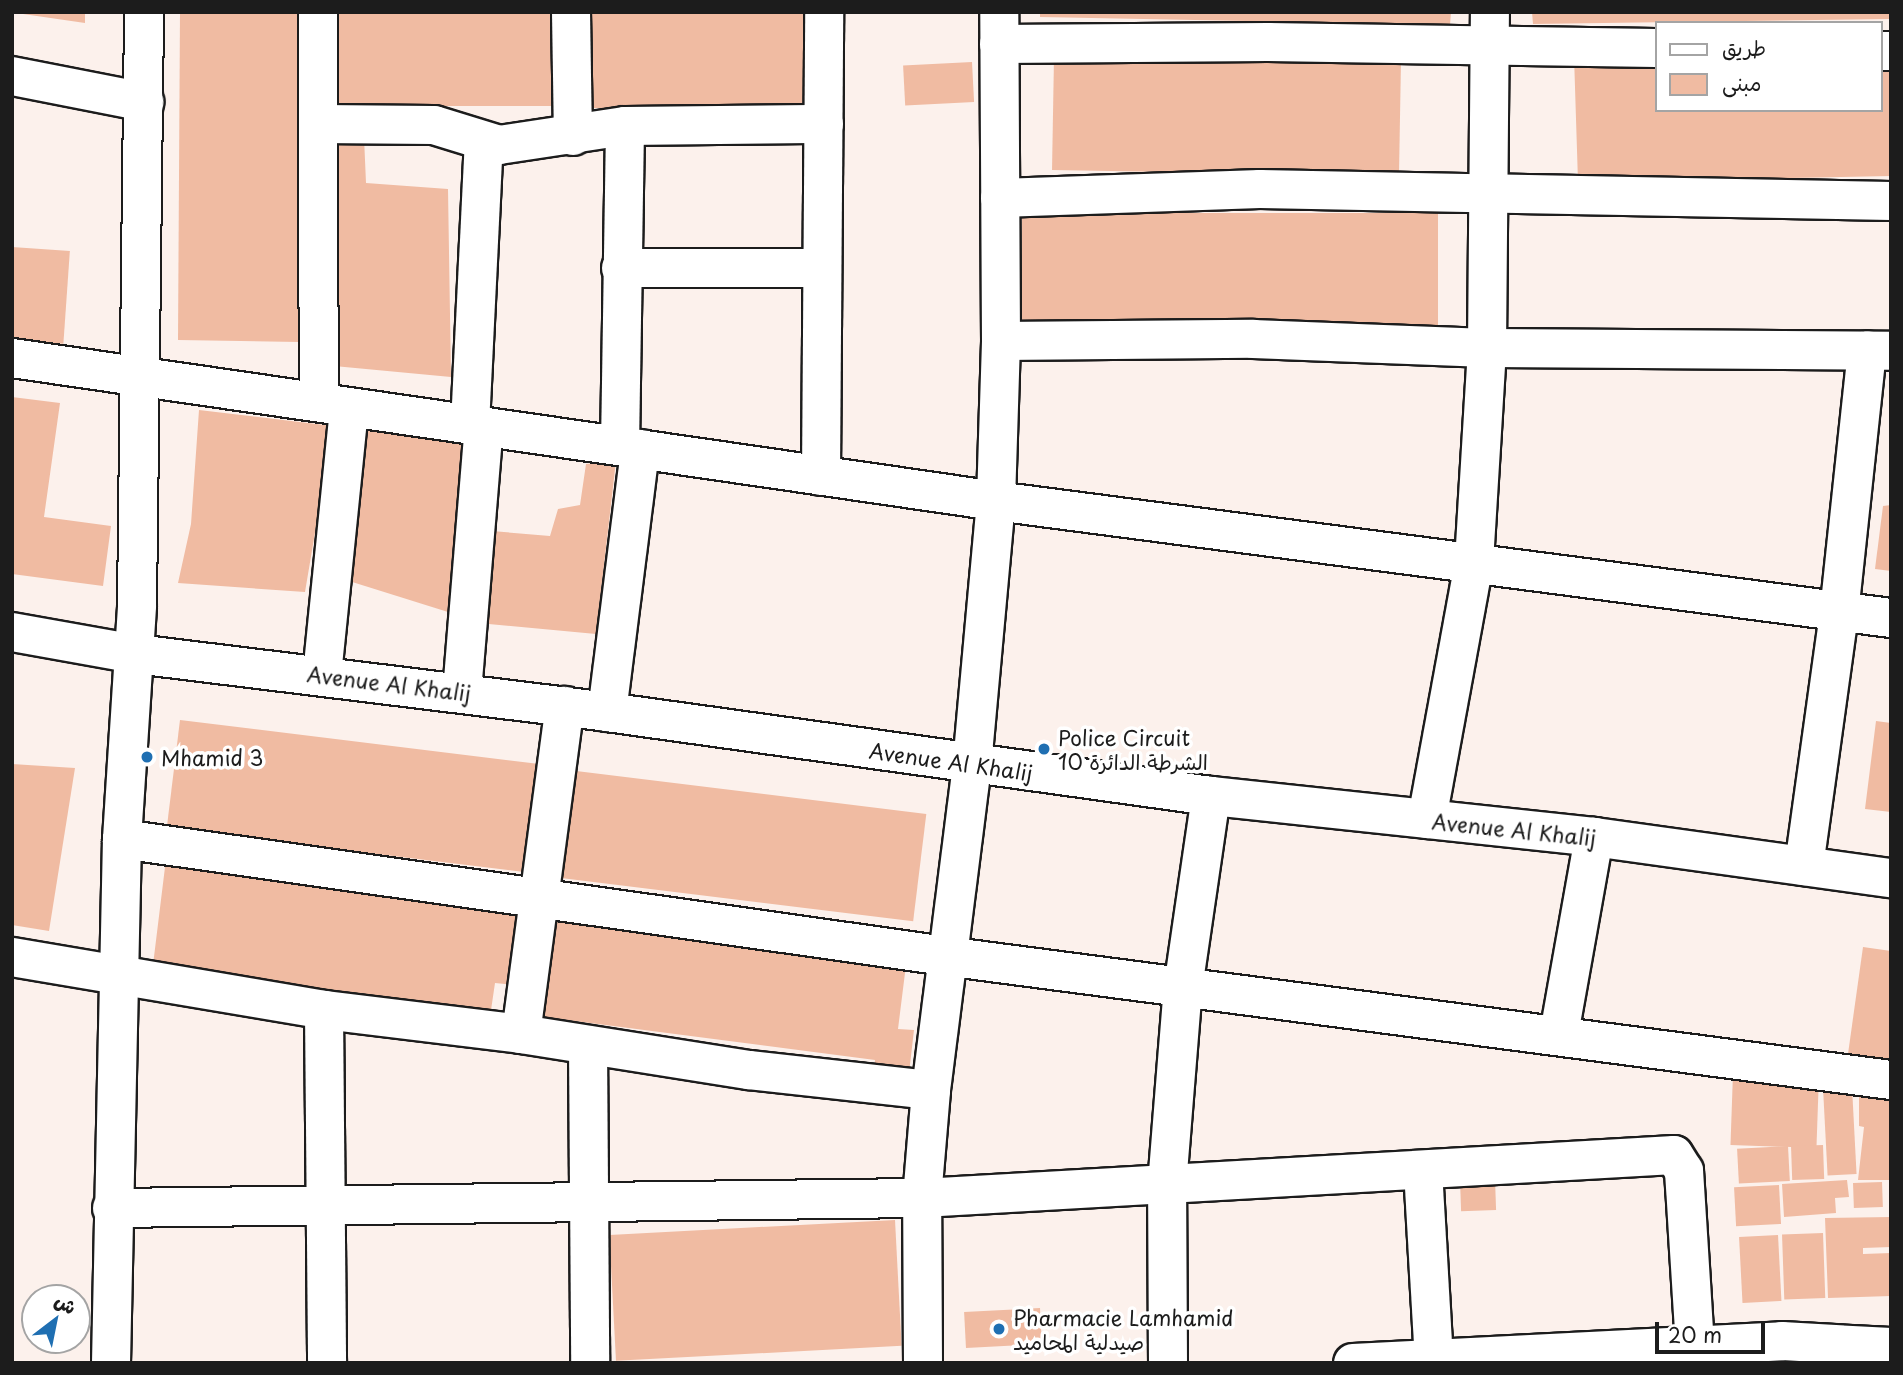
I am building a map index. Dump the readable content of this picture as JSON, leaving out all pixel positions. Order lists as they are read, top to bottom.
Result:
{
  "streets": {
    "street": ["Avenue Al Khalij"]
  },
  "places": ["Police Circuit 10 الشرطة الدائرة", "Mhamid 3", "Pharmacie Lamhamid صيدلية المحاميد"],
  "legend": ["طريق", "مبنى"],
  "scale_bar": "20 m",
  "north": "top right"
}
